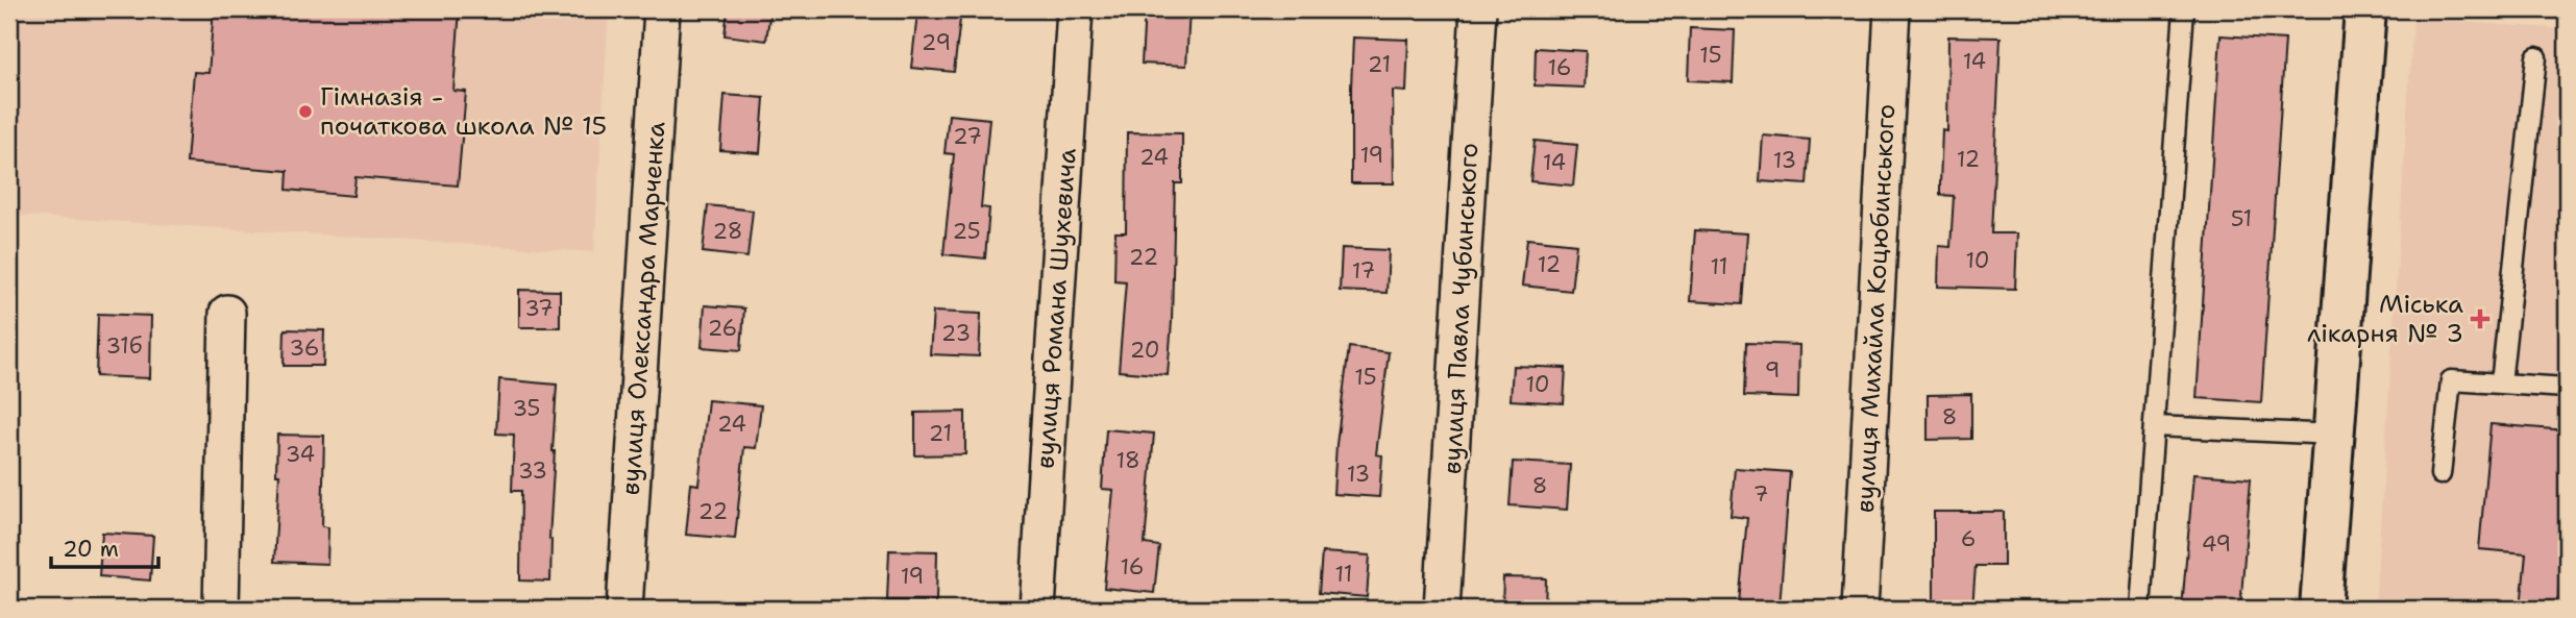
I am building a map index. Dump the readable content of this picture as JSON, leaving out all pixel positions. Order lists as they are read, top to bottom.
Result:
{
  "streets": {
    "street": [
      "вулиця Олександра Марченка",
      "вулиця Романа Шухевича",
      "вулиця Павла Чубинського",
      "вулиця Михайла Коцюбинського"
    ]
  },
  "places": {
    "other": ["Гімназія - початкова школа № 15"],
    "health": ["Міська лікарня № 3"]
  },
  "house_numbers": [
    "29",
    "15",
    "14",
    "21",
    "16",
    "27",
    "19",
    "24",
    "12",
    "13",
    "14",
    "51",
    "28",
    "25",
    "22",
    "10",
    "12",
    "11",
    "17",
    "37",
    "26",
    "23",
    "31б",
    "36",
    "20",
    "9",
    "15",
    "10",
    "35",
    "8",
    "24",
    "21",
    "34",
    "18",
    "33",
    "13",
    "8",
    "7",
    "22",
    "6",
    "49",
    "16",
    "11",
    "19"
  ],
  "scale_bar": "20 m"
}
